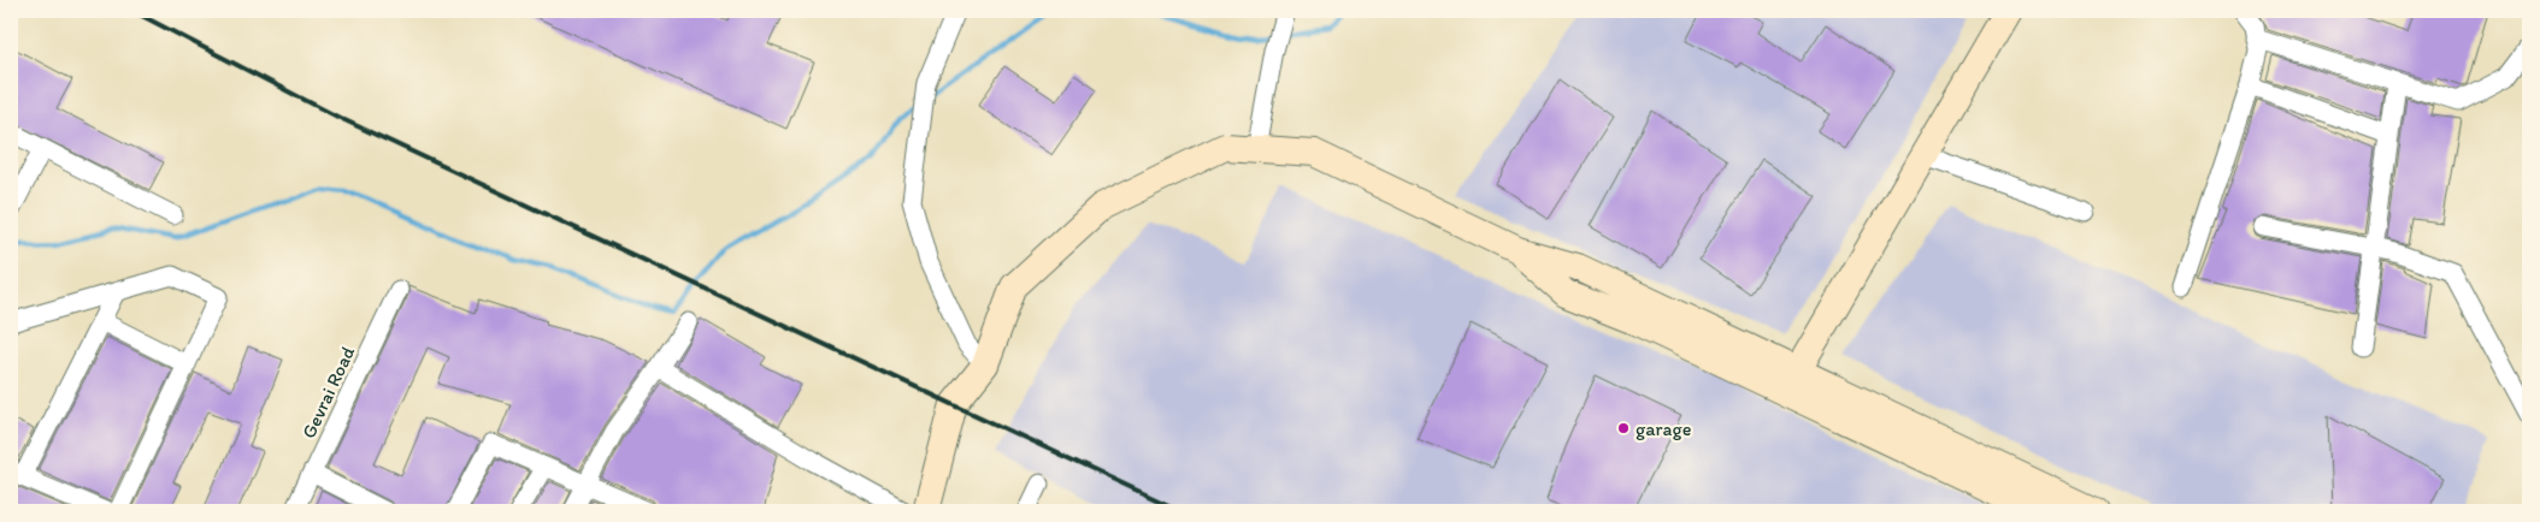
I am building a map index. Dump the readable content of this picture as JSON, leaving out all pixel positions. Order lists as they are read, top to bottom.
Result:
{
  "streets": {
    "street": ["Gevrai Road"]
  },
  "places": ["garage"]
}
